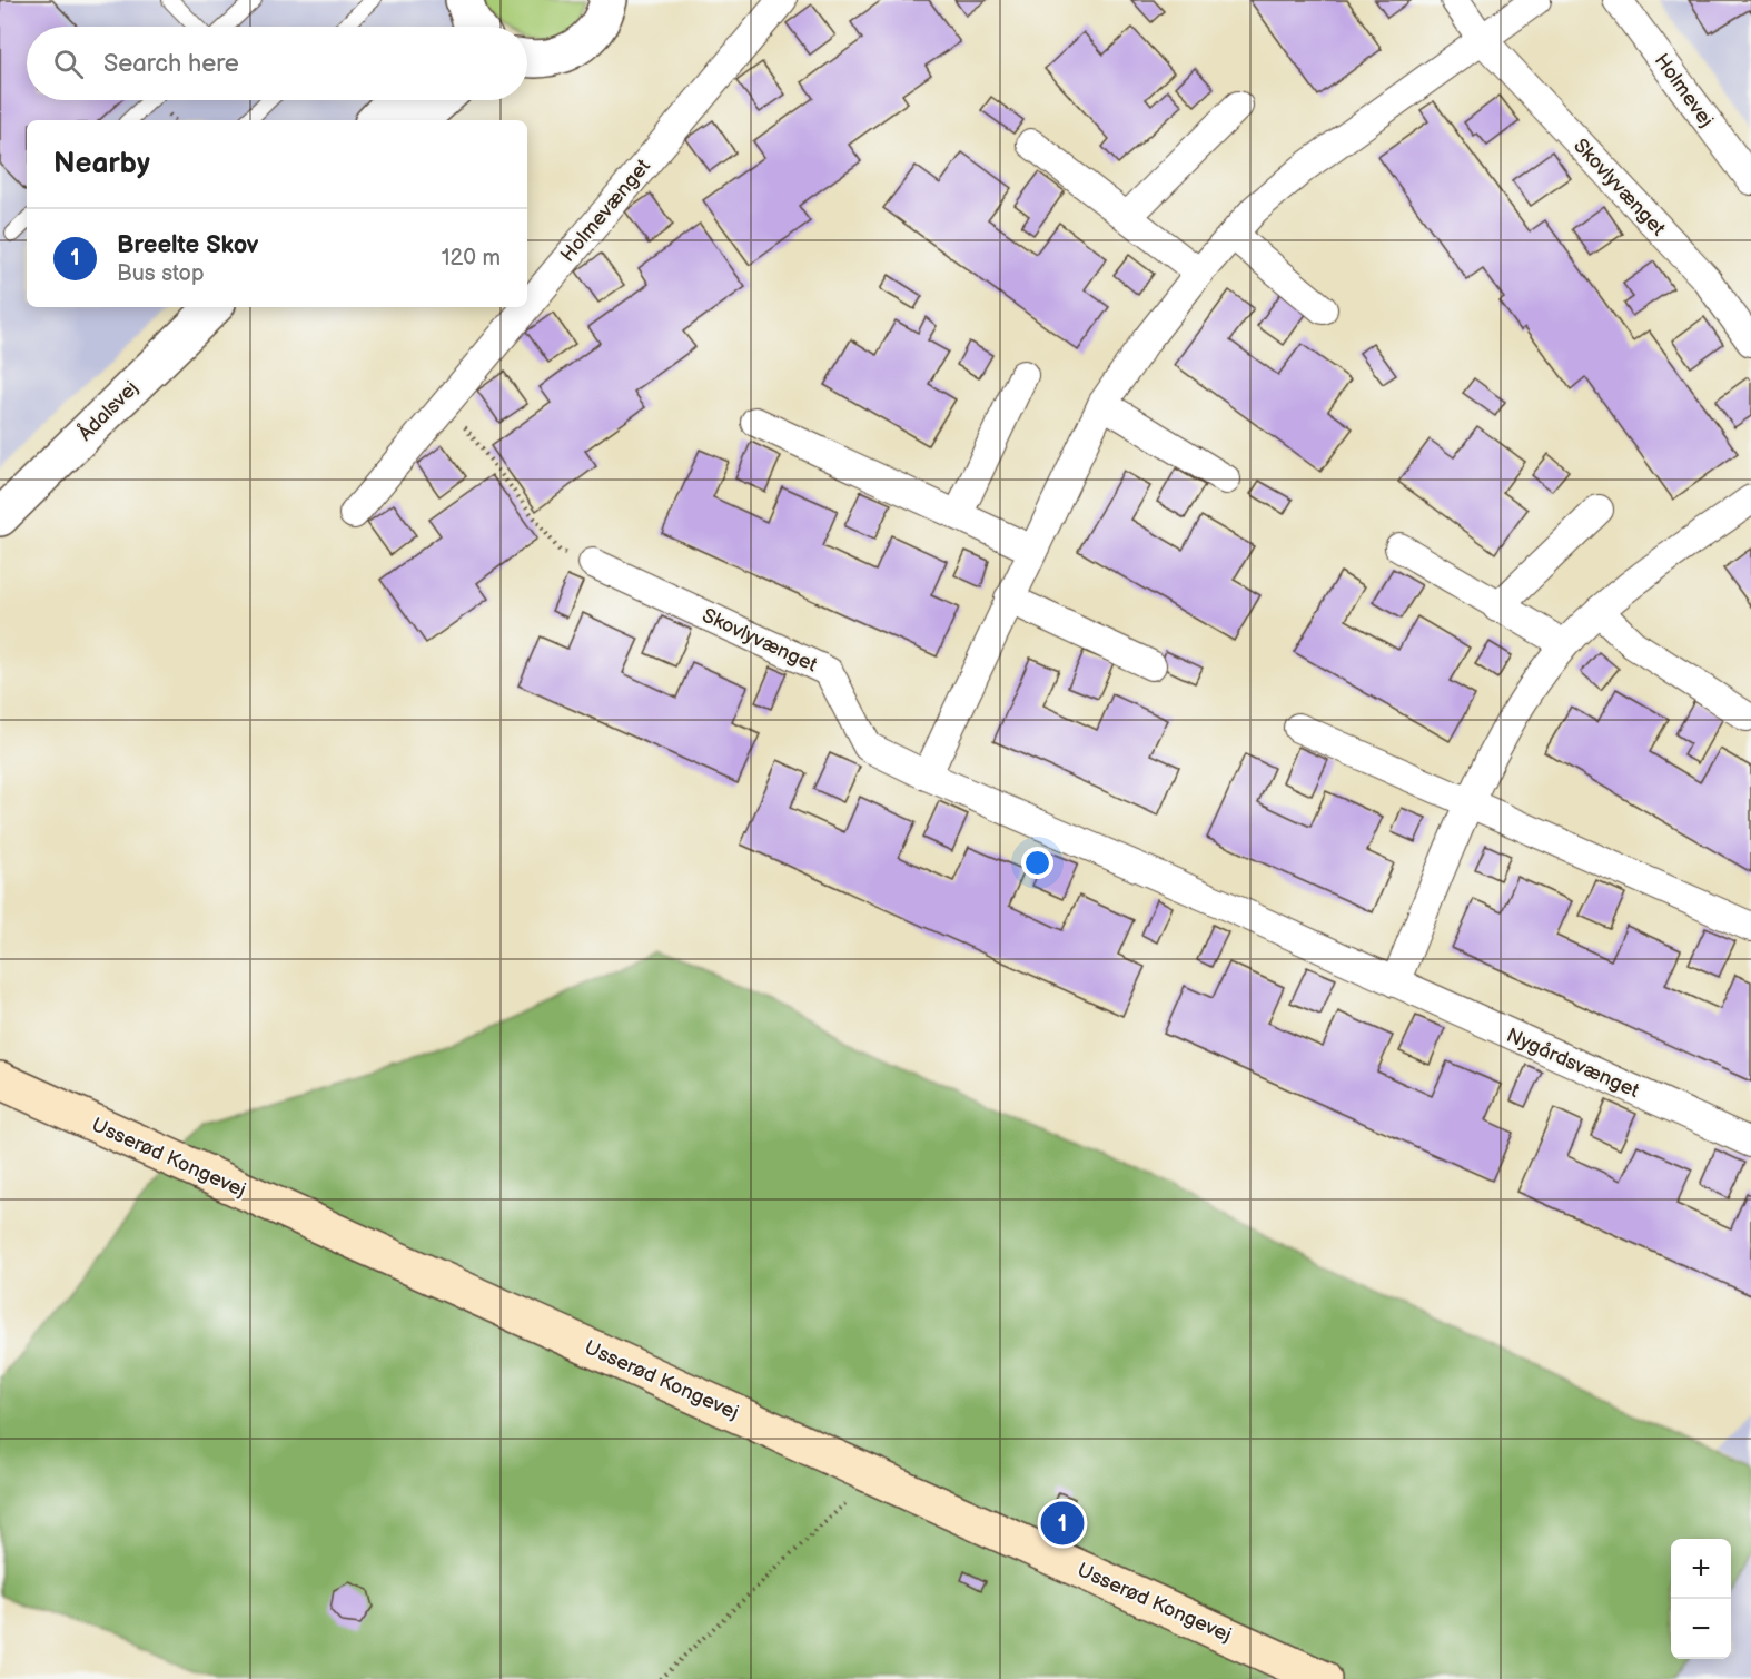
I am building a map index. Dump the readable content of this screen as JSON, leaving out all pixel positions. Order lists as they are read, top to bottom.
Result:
{
  "streets": {
    "main road": ["Usserød Kongevej"],
    "street": [
      "Holmevej",
      "Skovlyvænget",
      "Holmevænget",
      "Ådalsvej",
      "Nygårdsvænget"
    ]
  },
  "crossings": [
    ["Skovlyvænget", "Nygårdsvænget"]
  ],
  "page": {
    "search": "Search here",
    "heading": "Nearby",
    "list": [
      {
        "mark": "1",
        "name": "Breelte Skov",
        "note": "Bus stop",
        "value": "120 m"
      }
    ],
    "pins": "1",
    "map_buttons": ["+", "−"]
  }
}
